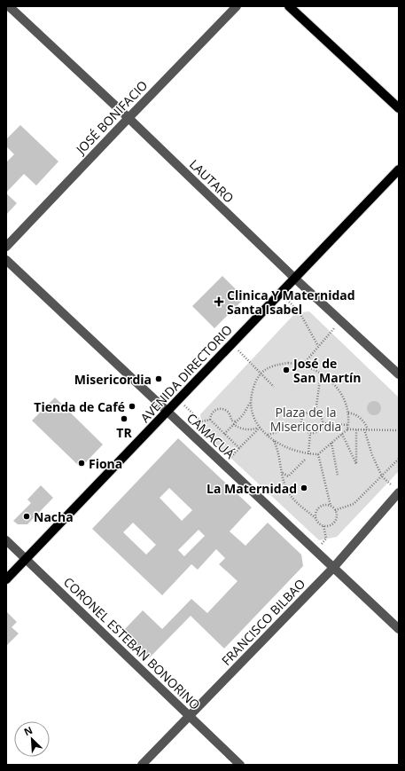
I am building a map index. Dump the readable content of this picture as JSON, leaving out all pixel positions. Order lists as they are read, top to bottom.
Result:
{
  "streets": {
    "main road": ["AVENIDA DIRECTORIO"],
    "street": [
      "JOSÉ BONIFACIO",
      "LAUTARO",
      "CAMACUÁ",
      "FRANCISCO BILBAO",
      "CORONEL ESTEBAN BONORINO"
    ]
  },
  "crossings": [
    ["JOSÉ BONIFACIO", "LAUTARO"],
    ["LAUTARO", "AVENIDA DIRECTORIO"],
    ["AVENIDA DIRECTORIO", "CAMACUÁ"],
    ["AVENIDA DIRECTORIO", "CORONEL ESTEBAN BONORINO"],
    ["CAMACUÁ", "FRANCISCO BILBAO"],
    ["FRANCISCO BILBAO", "CORONEL ESTEBAN BONORINO"]
  ],
  "parks": ["Plaza de la Misericordia"],
  "places": {
    "health": ["Clinica Y Maternidad Santa Isabel"],
    "other": [
      "José de San Martín",
      "Misericordia",
      "Tienda de Café",
      "TR",
      "Fiona",
      "La Maternidad",
      "Nacha"
    ]
  },
  "north": "top left"
}
